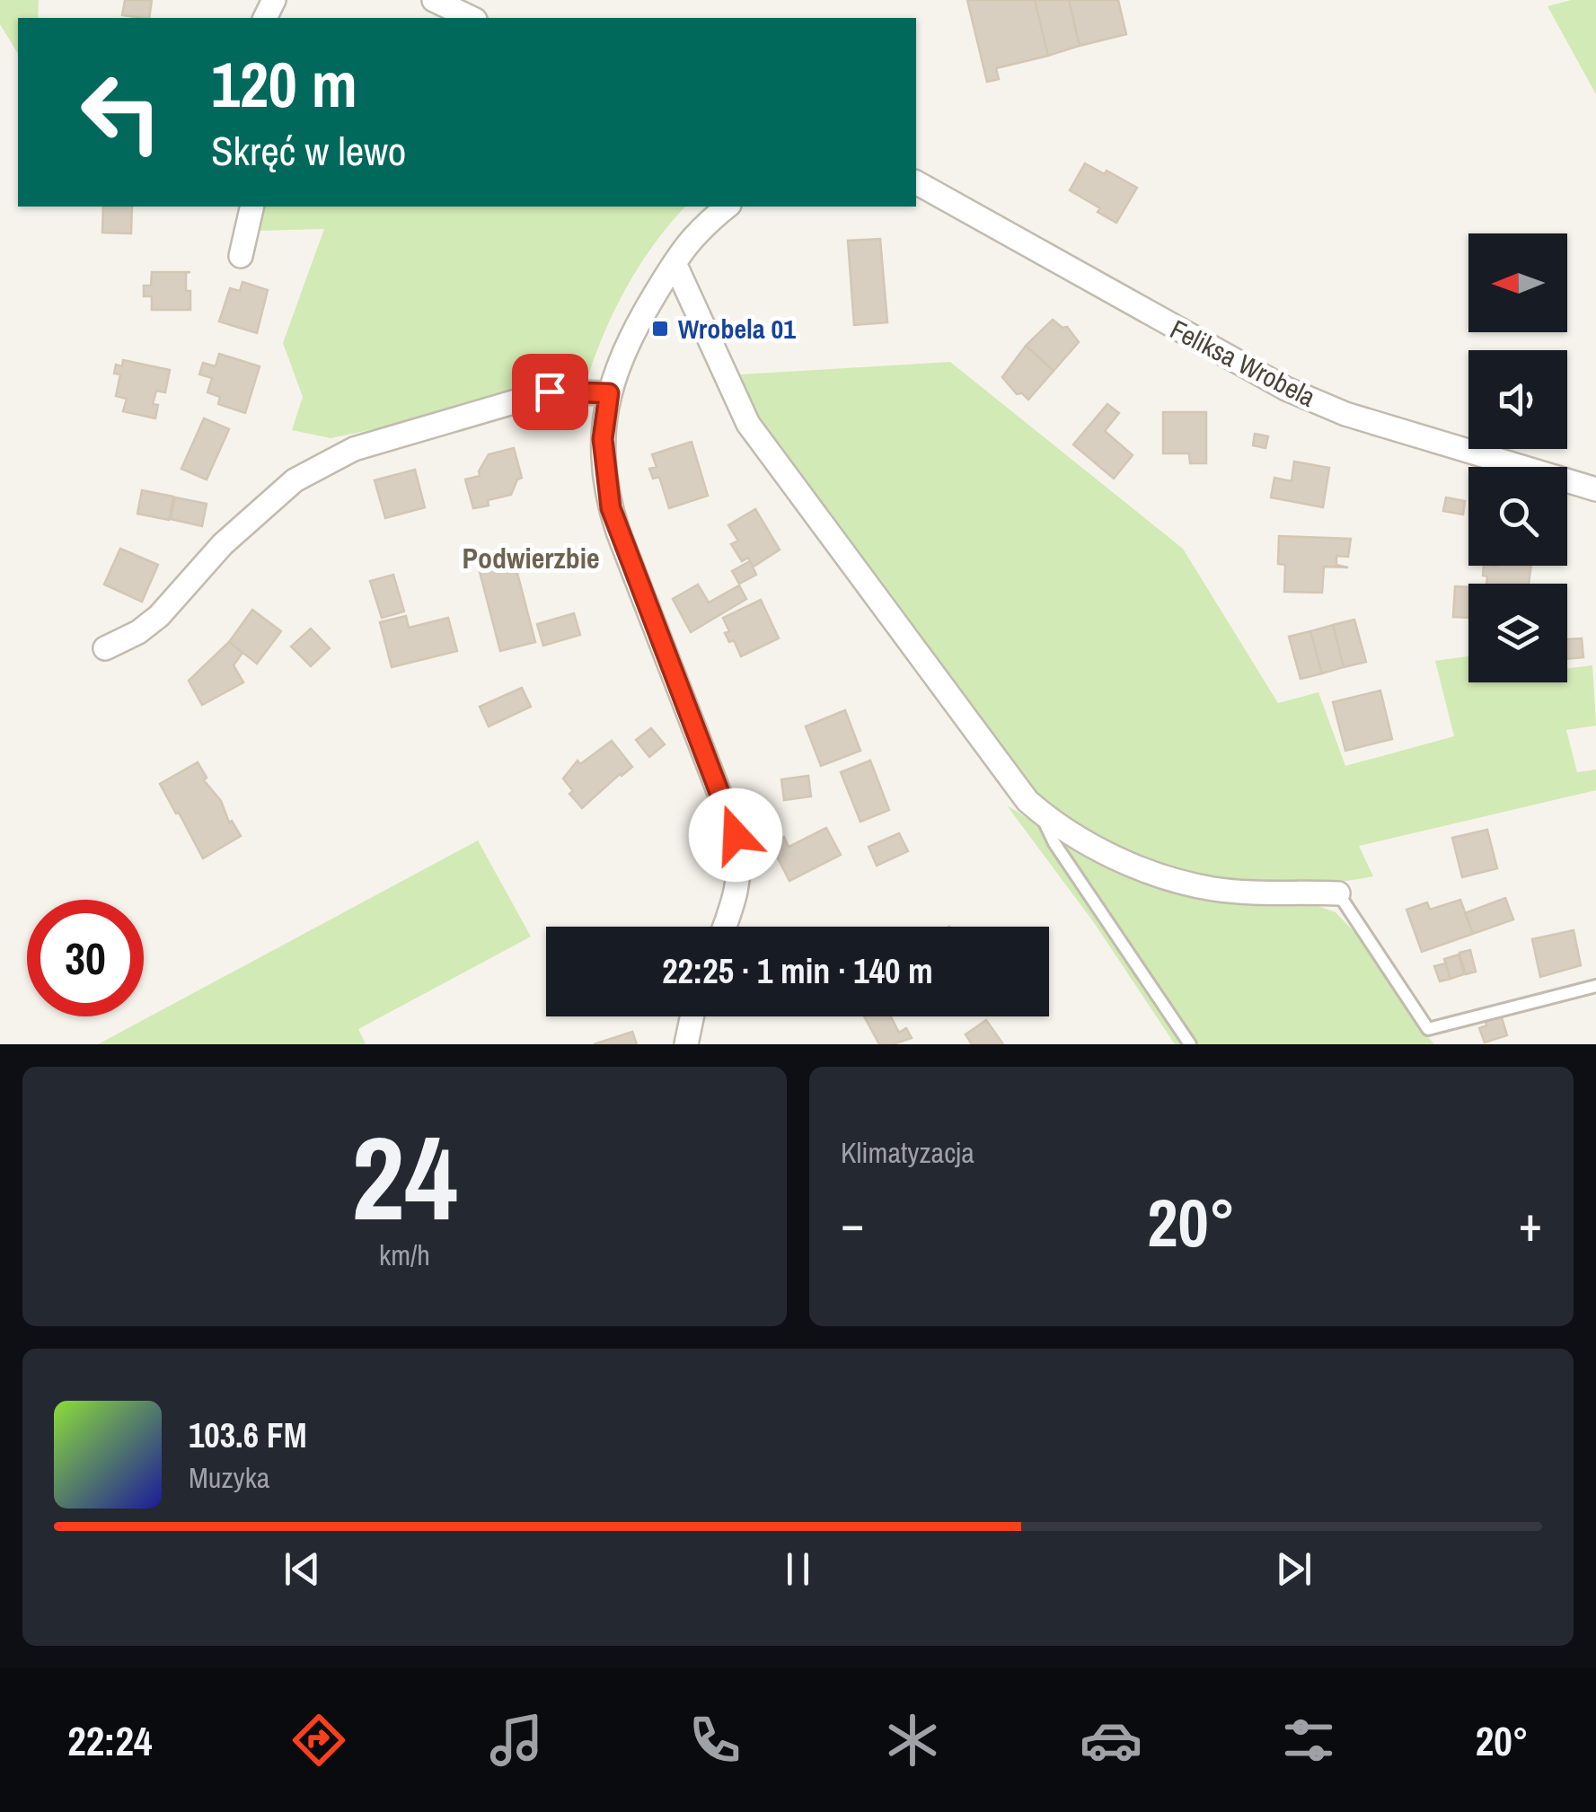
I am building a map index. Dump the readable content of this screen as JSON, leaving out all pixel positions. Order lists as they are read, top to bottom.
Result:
{
  "streets": {
    "street": ["Feliksa Wrobela"]
  },
  "districts": ["Podwierzbie"],
  "places": {
    "transit": ["Wrobela 01"]
  },
  "north": "left",
  "page": {
    "turn": ["120 m", "Skręć w lewo"],
    "limit": "30",
    "trip": "22:25 · 1 min · 140 m",
    "tile": [
      ["24", "km/h"],
      "Klimatyzacja"
    ],
    "heat": ["−", "20°", "+"],
    "song": ["103.6 FM", "Muzyka"],
    "tabs": ["22:24", "20°"]
  }
}
